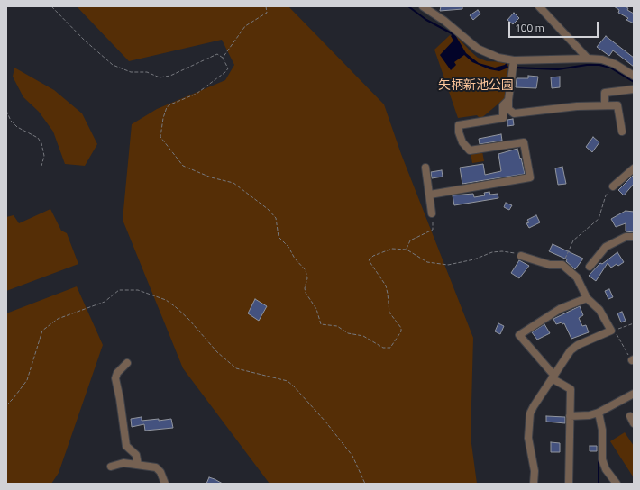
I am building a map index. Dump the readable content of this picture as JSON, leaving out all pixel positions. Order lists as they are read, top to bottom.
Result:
{
  "parks": ["矢柄新池公園"],
  "scale_bar": "100 m"
}
